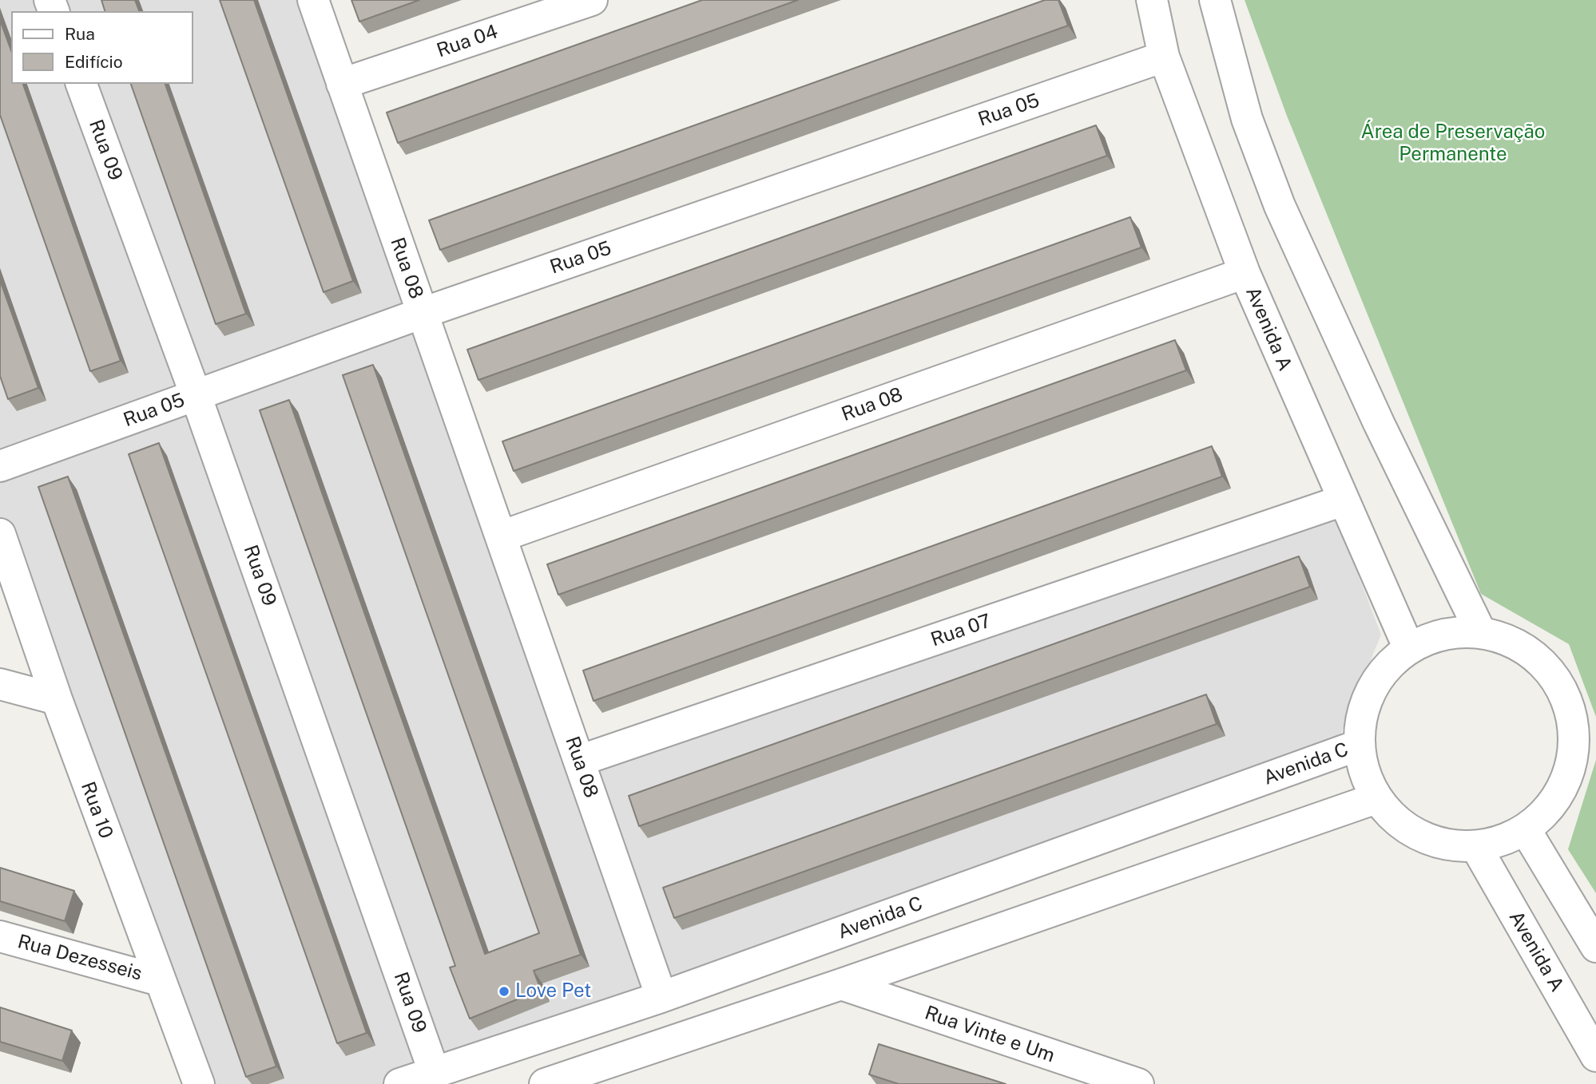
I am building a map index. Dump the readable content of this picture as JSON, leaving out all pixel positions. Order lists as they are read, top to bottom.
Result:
{
  "streets": {
    "street": [
      "Rua 04",
      "Rua 05",
      "Rua 09",
      "Rua 08",
      "Avenida A",
      "Rua 07",
      "Avenida C",
      "Rua 10",
      "Rua Dezesseis",
      "Rua Vinte e Um"
    ]
  },
  "crossings": [
    ["Rua 04", "Rua 08"],
    ["Rua 05", "Rua 09"],
    ["Rua 05", "Rua 08"],
    ["Rua 05", "Avenida A"],
    ["Rua 09", "Avenida C"],
    ["Rua 08", "Avenida A"],
    ["Rua 08", "Rua 07"],
    ["Rua 08", "Avenida C"],
    ["Avenida A", "Rua 07"],
    ["Avenida A", "Avenida C"],
    ["Rua 10", "Rua Dezesseis"]
  ],
  "parks": ["Área de Preservação Permanente"],
  "places": ["Love Pet"],
  "legend": ["Rua", "Edifício"]
}
